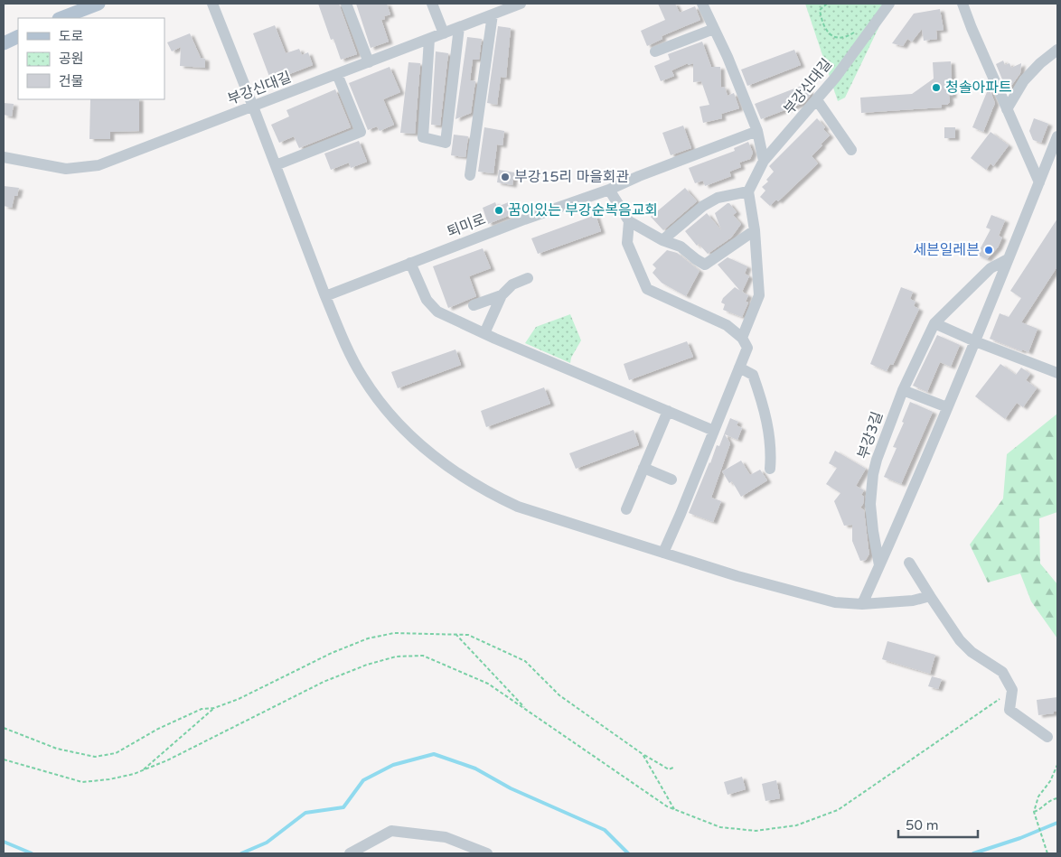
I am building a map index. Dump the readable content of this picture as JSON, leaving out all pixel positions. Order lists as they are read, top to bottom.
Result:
{
  "streets": {
    "street": ["부강신대길", "퇴미로", "부강3길"]
  },
  "places": [
    "청솔아파트",
    "부강15리 마을회관",
    "꿈이있는 부강순복음교회",
    "세븐일레븐"
  ],
  "legend": ["도로", "공원", "건물"],
  "scale_bar": "50 m"
}
